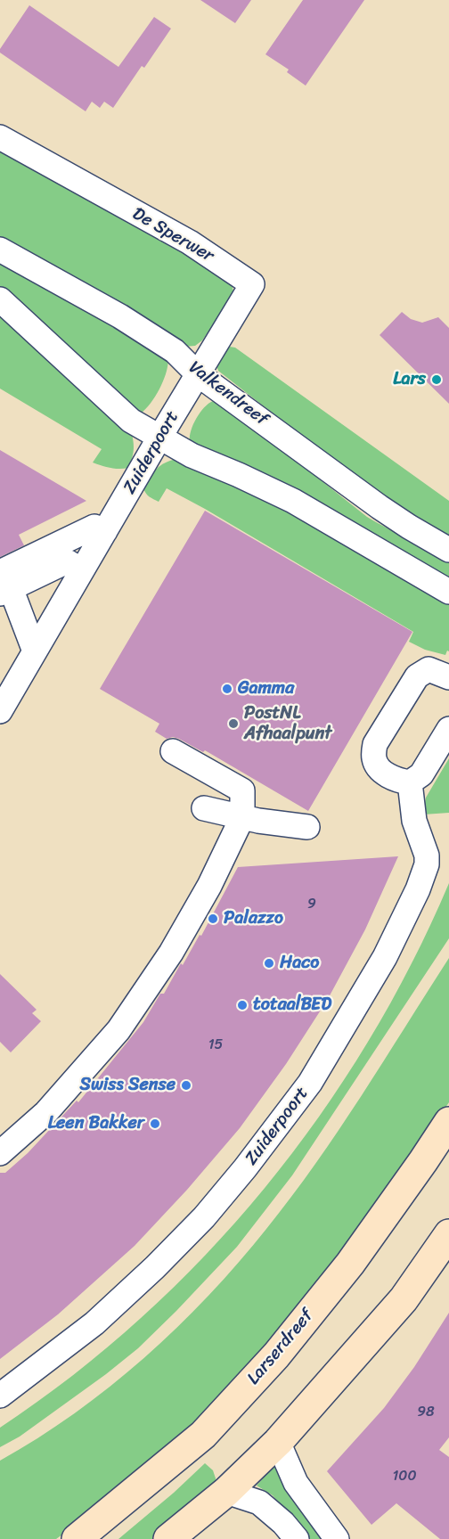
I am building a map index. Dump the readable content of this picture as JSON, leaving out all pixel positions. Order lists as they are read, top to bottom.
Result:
{
  "streets": {
    "main road": ["Larserdreef"],
    "street": ["De Sperwer", "Valkendreef", "Zuiderpoort"]
  },
  "crossings": [
    ["De Sperwer", "Valkendreef"],
    ["De Sperwer", "Zuiderpoort"],
    ["Valkendreef", "Zuiderpoort"]
  ],
  "places": [
    "Lars",
    "Gamma",
    "PostNL Afhaalpunt",
    "Palazzo",
    "Haco",
    "totaalBED",
    "Swiss Sense",
    "Leen Bakker"
  ],
  "house_numbers": [
    "9",
    "15",
    "98",
    "100"
  ]
}
